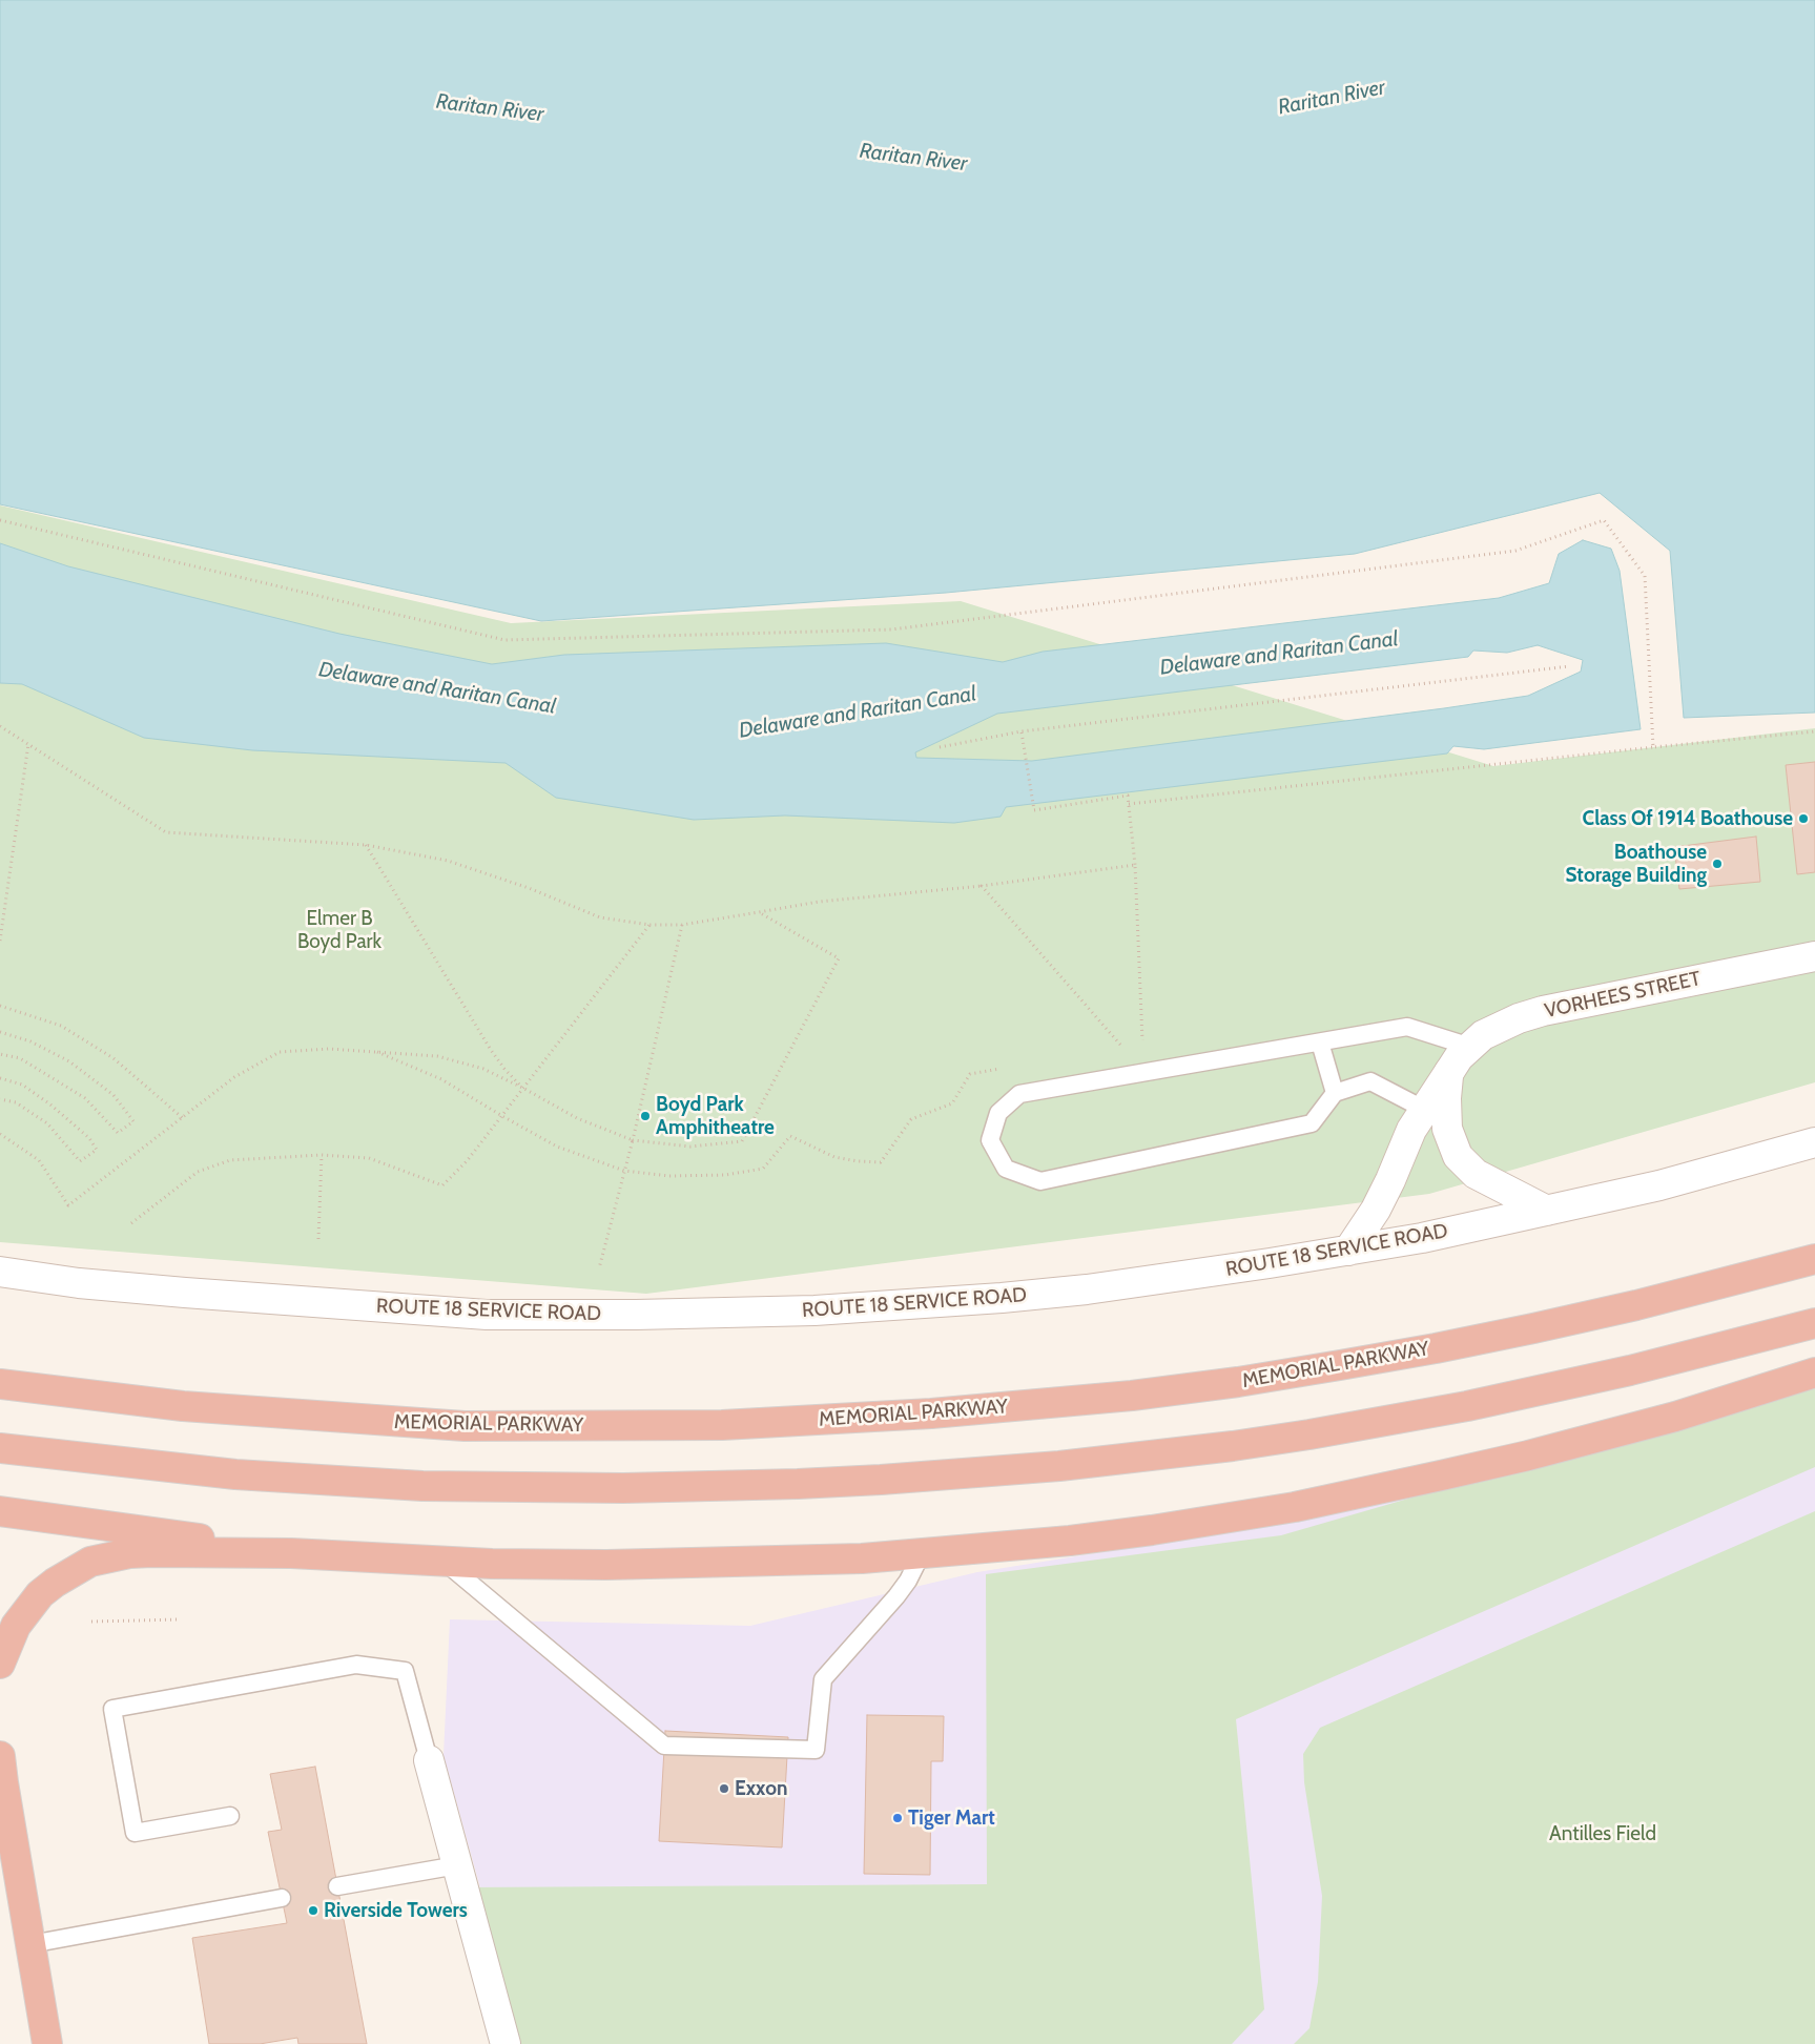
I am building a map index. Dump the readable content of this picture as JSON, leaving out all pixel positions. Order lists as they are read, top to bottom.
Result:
{
  "streets": {
    "highway": ["MEMORIAL PARKWAY"],
    "main road": ["VORHEES STREET", "ROUTE 18 SERVICE ROAD"]
  },
  "crossings": [
    ["VORHEES STREET", "ROUTE 18 SERVICE ROAD"]
  ],
  "water": ["Raritan River", "Delaware and Raritan Canal"],
  "parks": ["Elmer B Boyd Park", "Antilles Field"],
  "places": [
    "Class Of 1914 Boathouse",
    "Boathouse Storage Building",
    "Boyd Park Amphitheatre",
    "Exxon",
    "Tiger Mart",
    "Riverside Towers"
  ]
}
